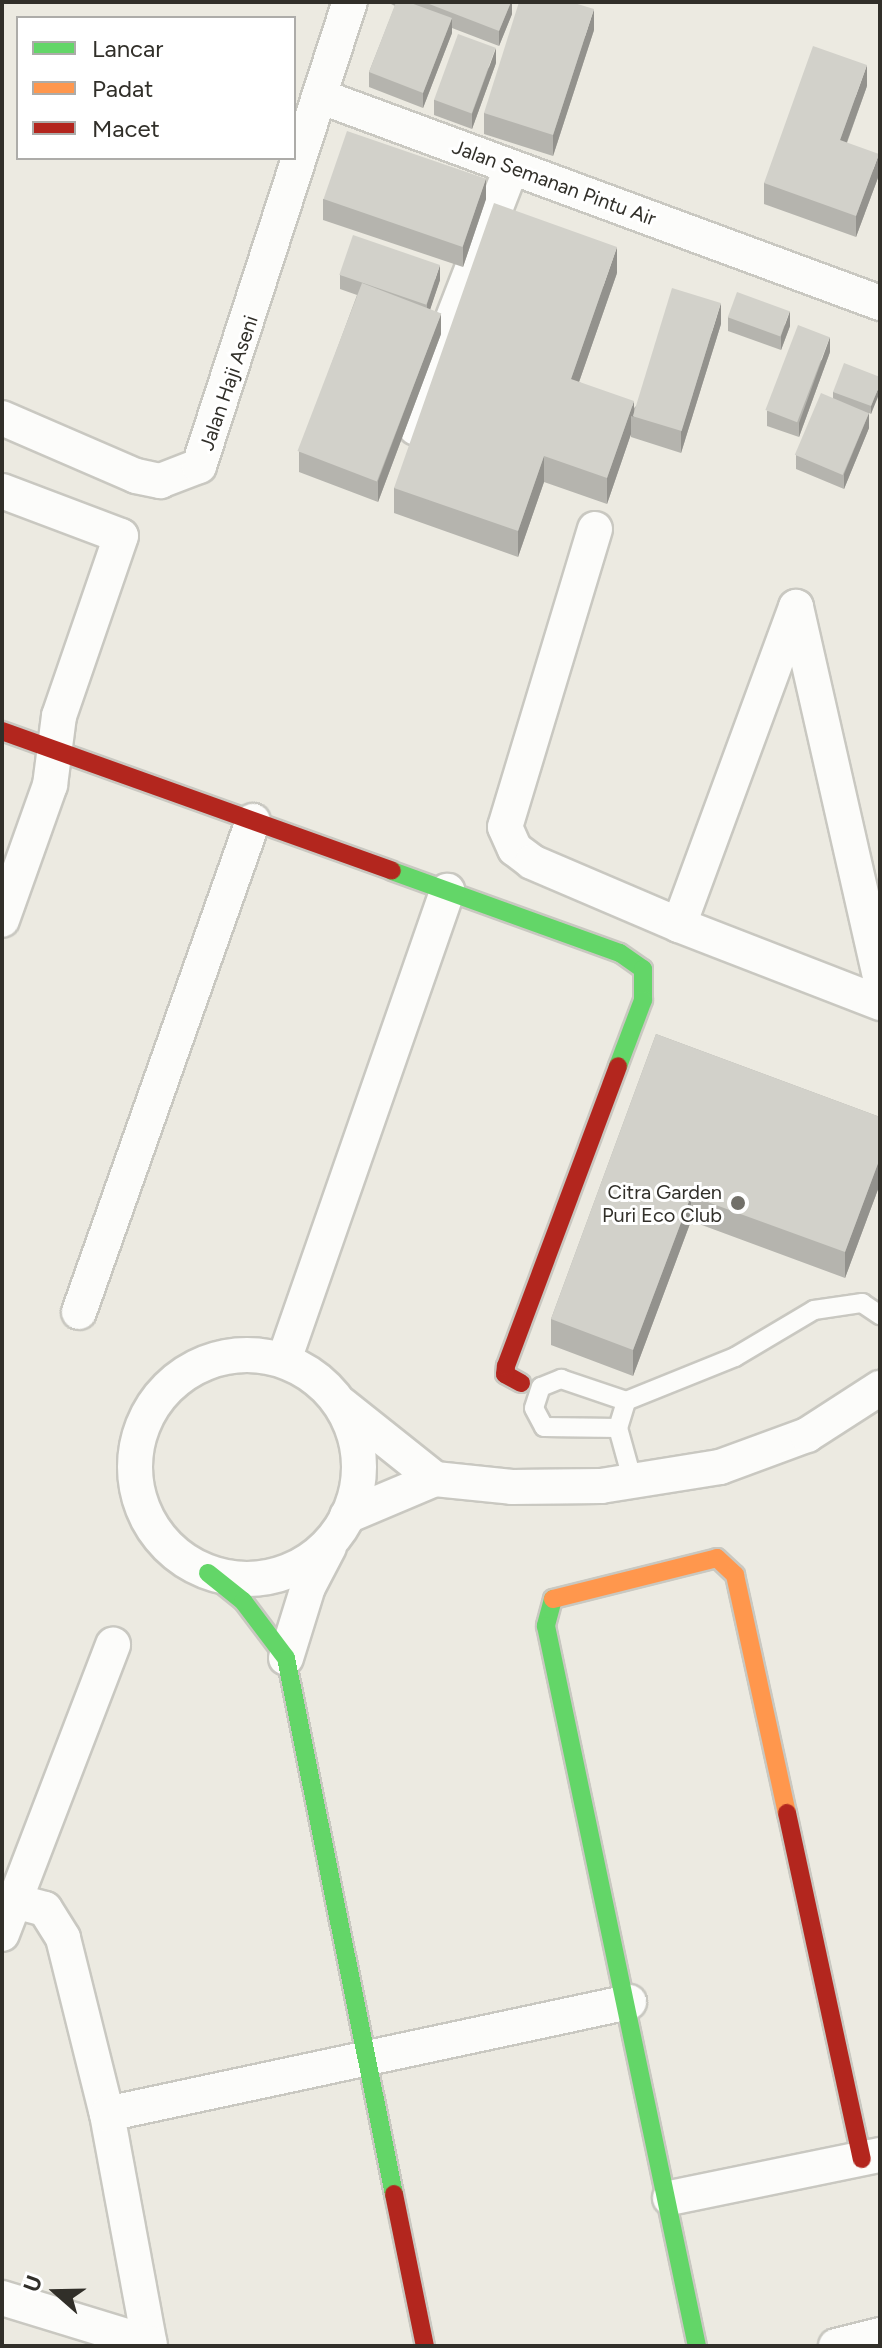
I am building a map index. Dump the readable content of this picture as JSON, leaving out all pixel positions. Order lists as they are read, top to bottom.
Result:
{
  "streets": {
    "street": ["Jalan Semanan Pintu Air", "Jalan Haji Aseni"]
  },
  "crossings": [
    ["Jalan Semanan Pintu Air", "Jalan Haji Aseni"]
  ],
  "places": ["Citra Garden Puri Eco Club"],
  "legend": ["Lancar", "Padat", "Macet"],
  "north": "left"
}
